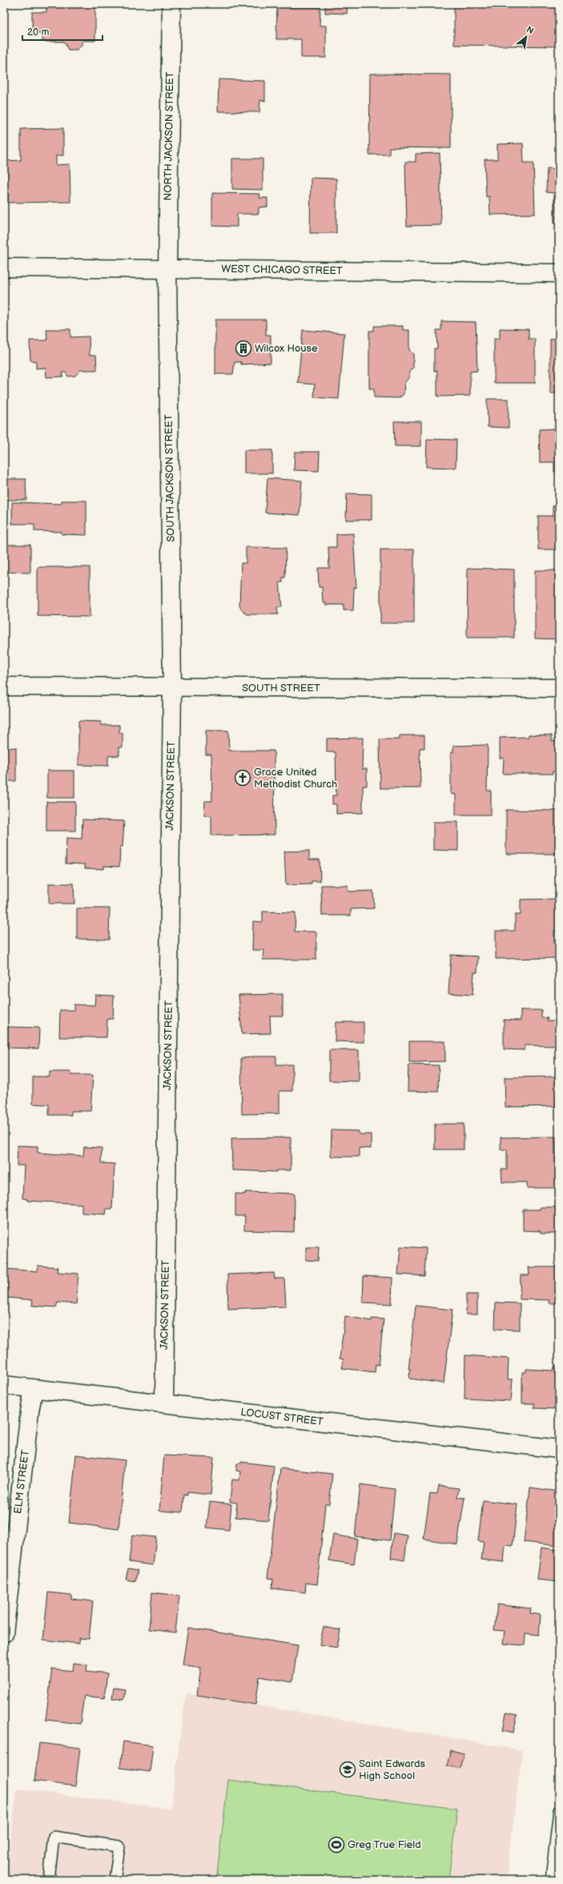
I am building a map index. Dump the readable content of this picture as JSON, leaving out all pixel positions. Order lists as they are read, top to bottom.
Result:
{
  "streets": {
    "street": [
      "NORTH JACKSON STREET",
      "WEST CHICAGO STREET",
      "SOUTH JACKSON STREET",
      "SOUTH STREET",
      "JACKSON STREET",
      "LOCUST STREET",
      "ELM STREET"
    ]
  },
  "crossings": [
    ["NORTH JACKSON STREET", "WEST CHICAGO STREET"],
    ["NORTH JACKSON STREET", "SOUTH JACKSON STREET"],
    ["WEST CHICAGO STREET", "SOUTH JACKSON STREET"],
    ["SOUTH JACKSON STREET", "SOUTH STREET"],
    ["SOUTH JACKSON STREET", "JACKSON STREET"],
    ["SOUTH STREET", "JACKSON STREET"],
    ["JACKSON STREET", "LOCUST STREET"],
    ["LOCUST STREET", "ELM STREET"]
  ],
  "places": {
    "building": ["Wilcox House"],
    "church": ["Grace United Methodist Church"],
    "school or university": ["Saint Edwards High School"],
    "sports": ["Greg True Field"]
  },
  "scale_bar": "20 m",
  "north": "top right"
}
